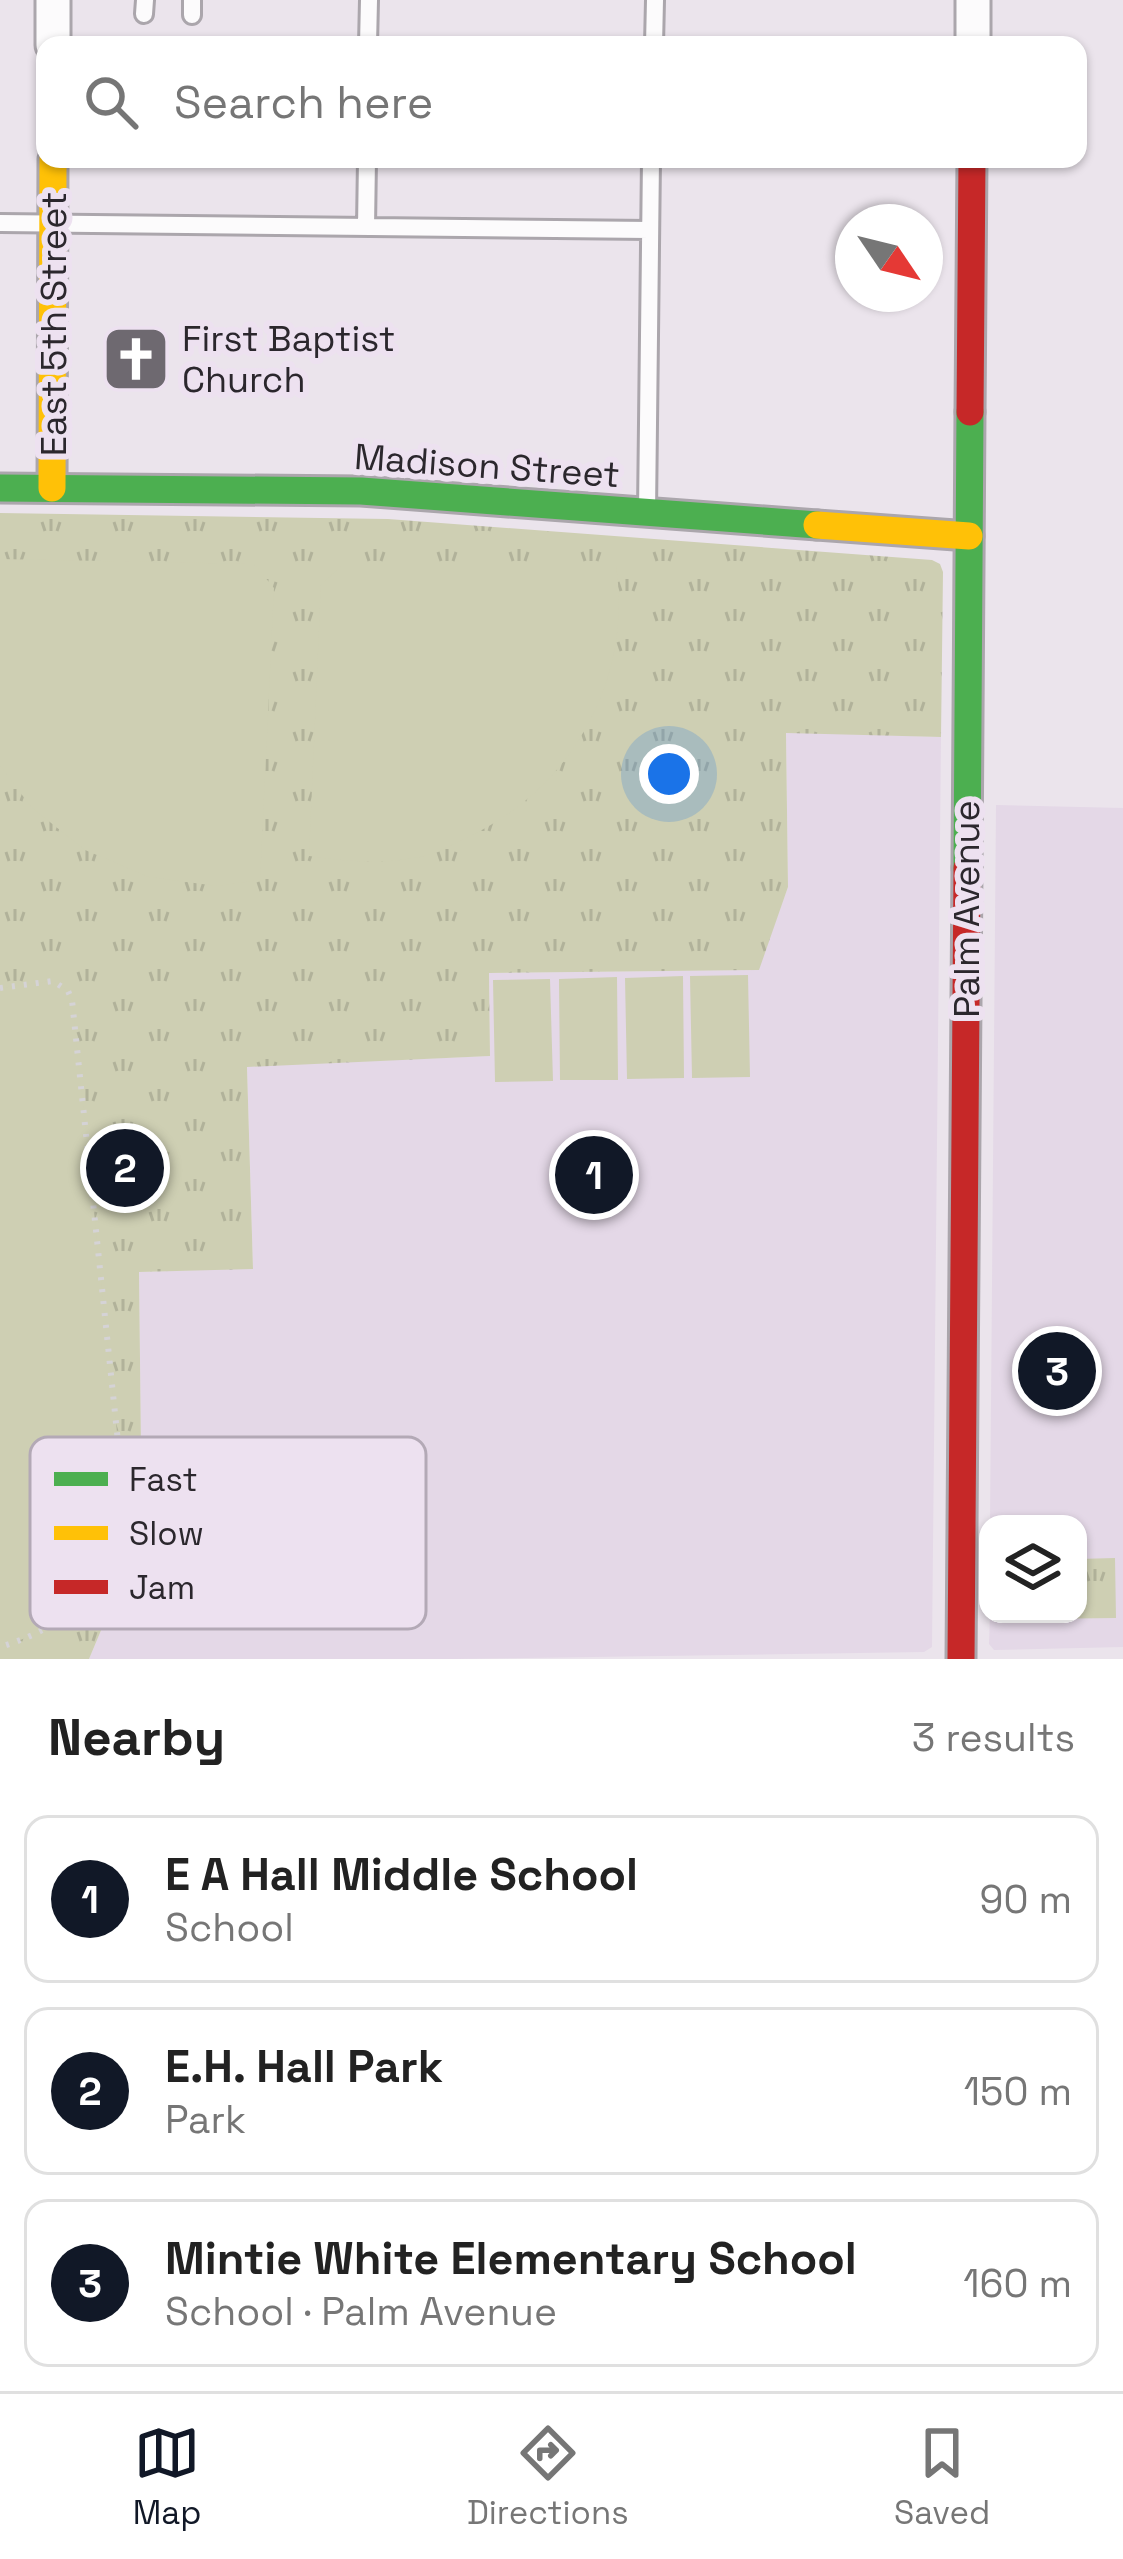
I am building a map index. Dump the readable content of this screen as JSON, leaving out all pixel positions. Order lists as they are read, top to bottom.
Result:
{
  "streets": {
    "street": ["East 5th Street", "Madison Street", "Palm Avenue"]
  },
  "crossings": [
    ["East 5th Street", "Madison Street"],
    ["Madison Street", "Palm Avenue"]
  ],
  "places": {
    "church": ["First Baptist Church"]
  },
  "legend": ["Fast", "Slow", "Jam"],
  "north": "bottom right",
  "page": {
    "search": "Search here",
    "pins": ["2", "1", "3"],
    "heading": ["Nearby", "3 results"],
    "list": [
      {
        "mark": "1",
        "name": "E A Hall Middle School",
        "note": "School",
        "value": "90 m"
      },
      {
        "mark": "2",
        "name": "E.H. Hall Park",
        "note": "Park",
        "value": "150 m"
      },
      {
        "mark": "3",
        "name": "Mintie White Elementary School",
        "note": "School · Palm Avenue",
        "value": "160 m"
      }
    ],
    "nav": ["Map", "Directions", "Saved"]
  }
}
